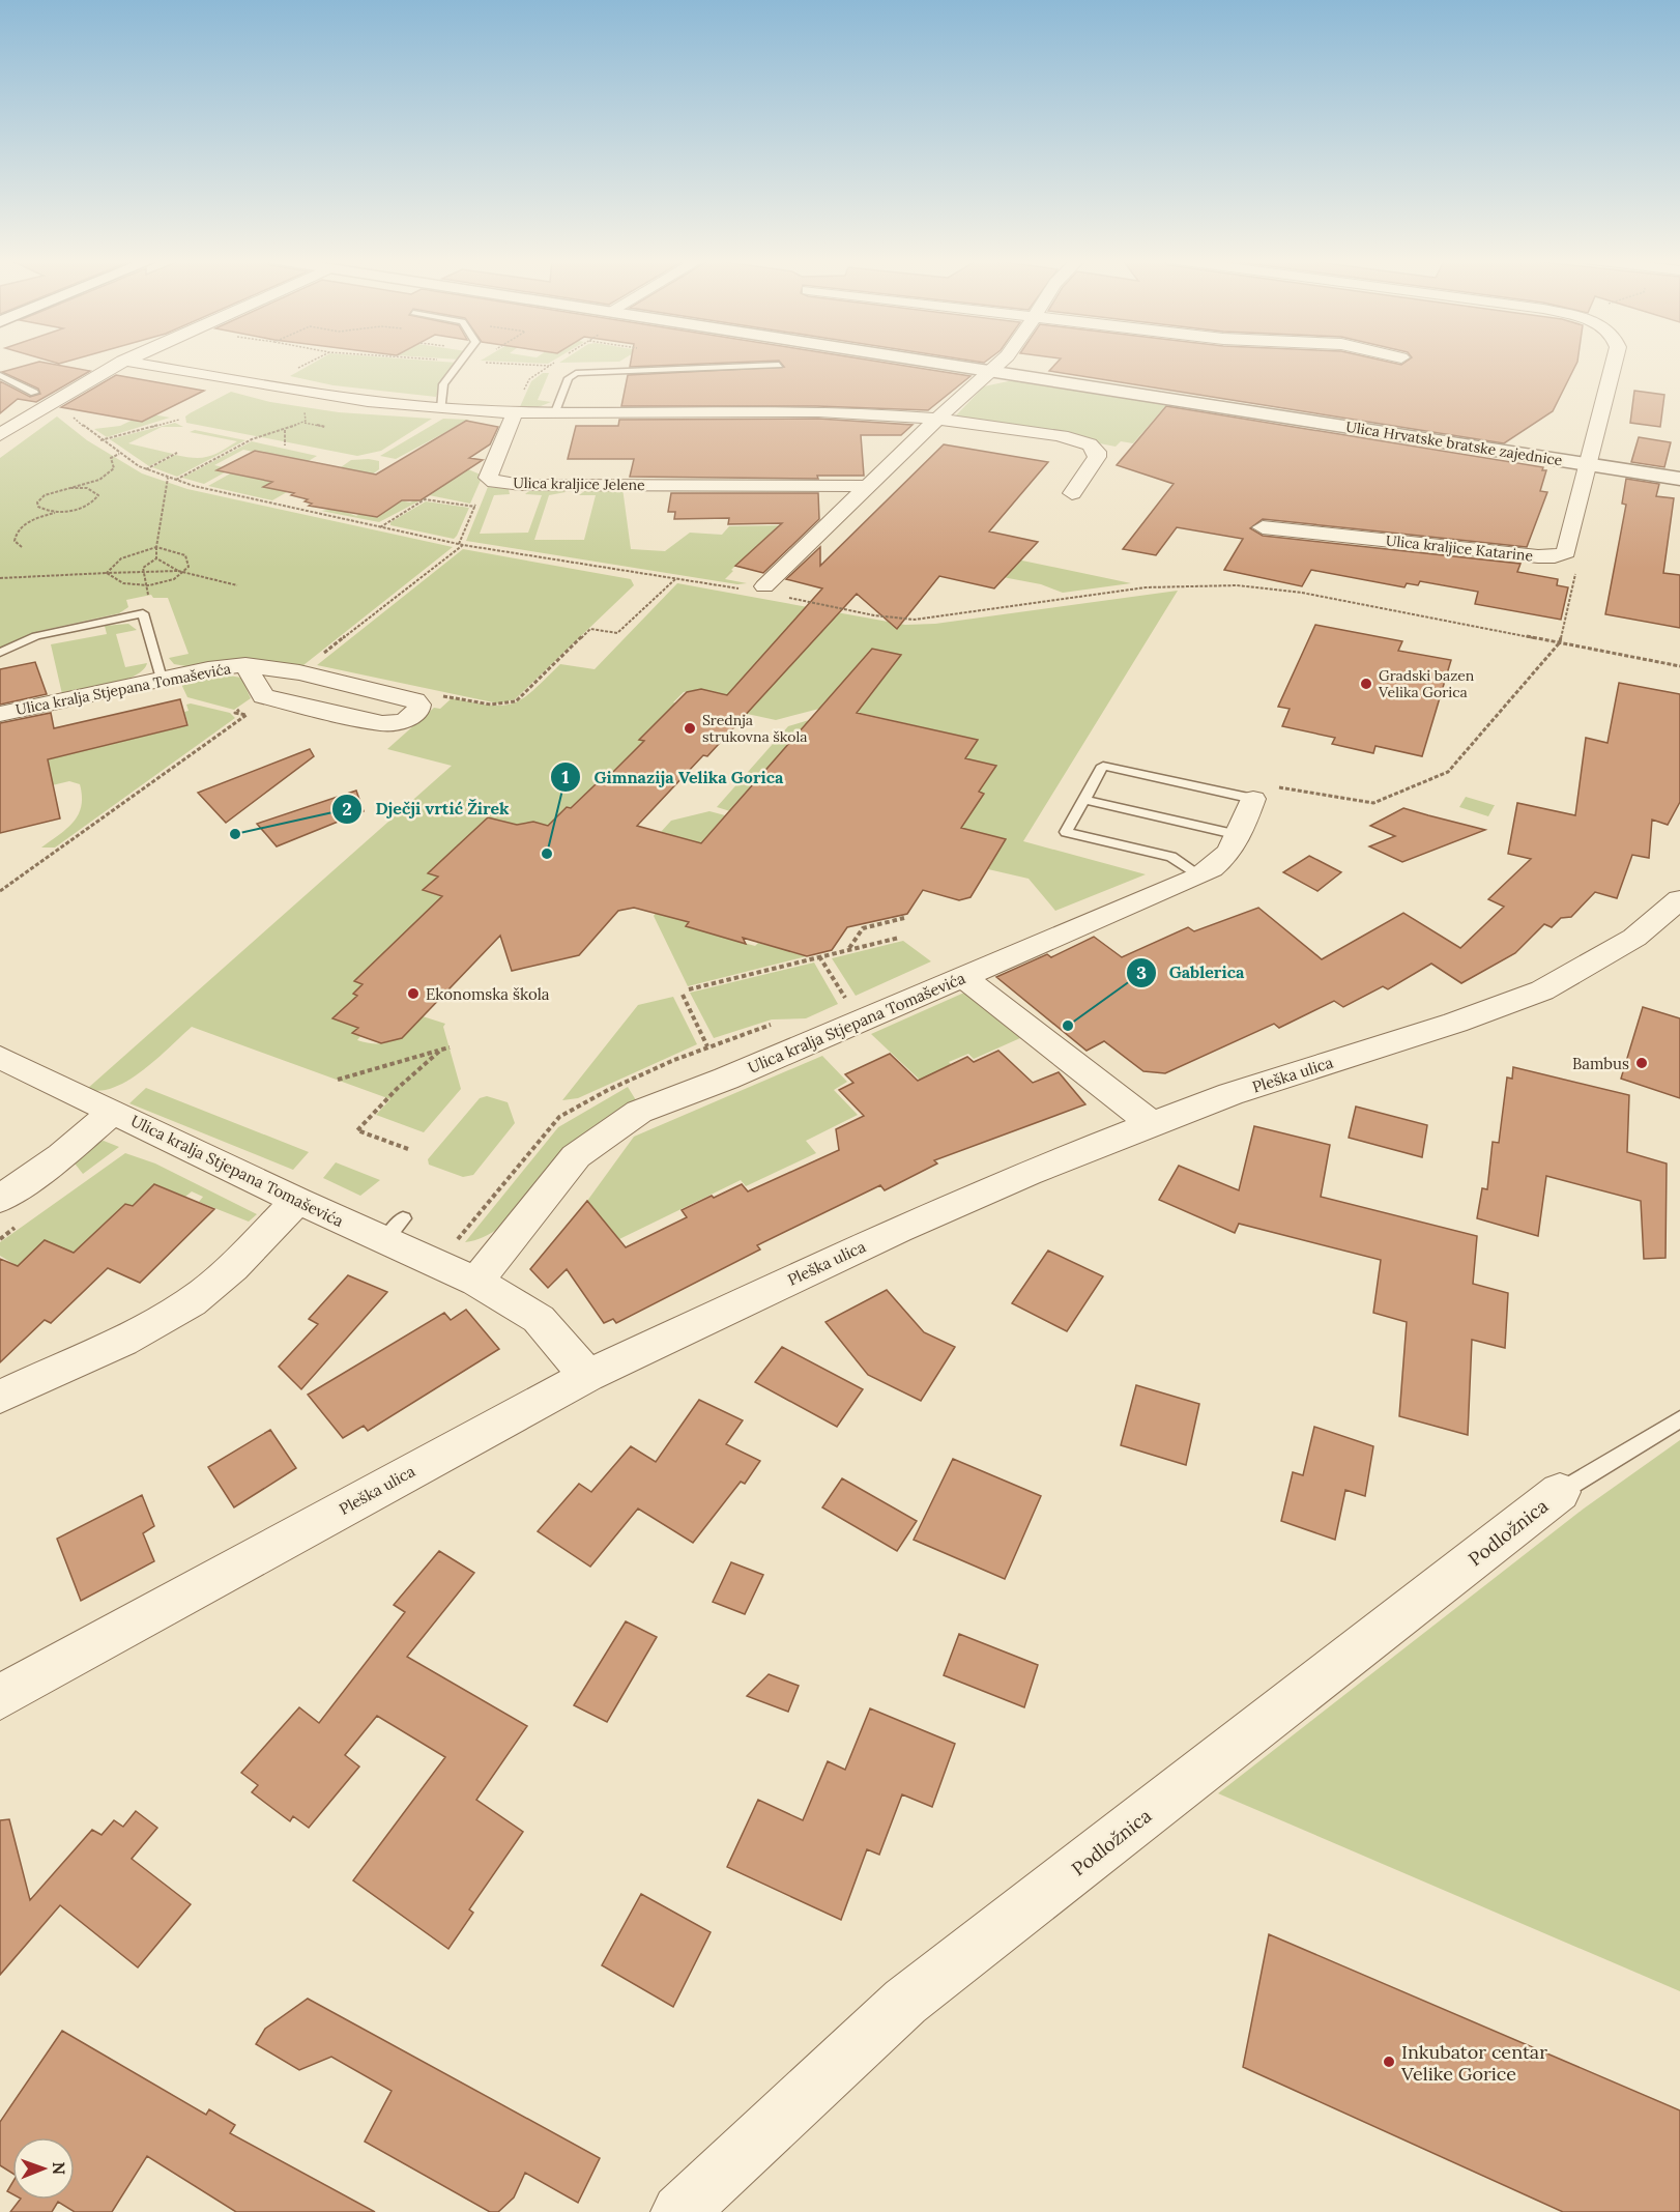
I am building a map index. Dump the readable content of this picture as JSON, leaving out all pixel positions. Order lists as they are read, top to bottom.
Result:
{
  "streets": {
    "street": [
      "Ulica Hrvatske bratske zajednice",
      "Ulica kraljice Jelene",
      "Ulica kraljice Katarine",
      "Ulica kralja Stjepana Tomaševića",
      "Pleška ulica",
      "Podložnica"
    ]
  },
  "crossings": [
    ["Ulica kralja Stjepana Tomaševića", "Pleška ulica"]
  ],
  "places": [
    "Gradski bazen Velika Gorica",
    "Srednja strukovna škola",
    "Dječji vrtić Žirek",
    "Gimnazija Velika Gorica",
    "Ekonomska škola",
    "Gablerica",
    "Bambus",
    "Inkubator centar Velike Gorice"
  ],
  "north": "right"
}
